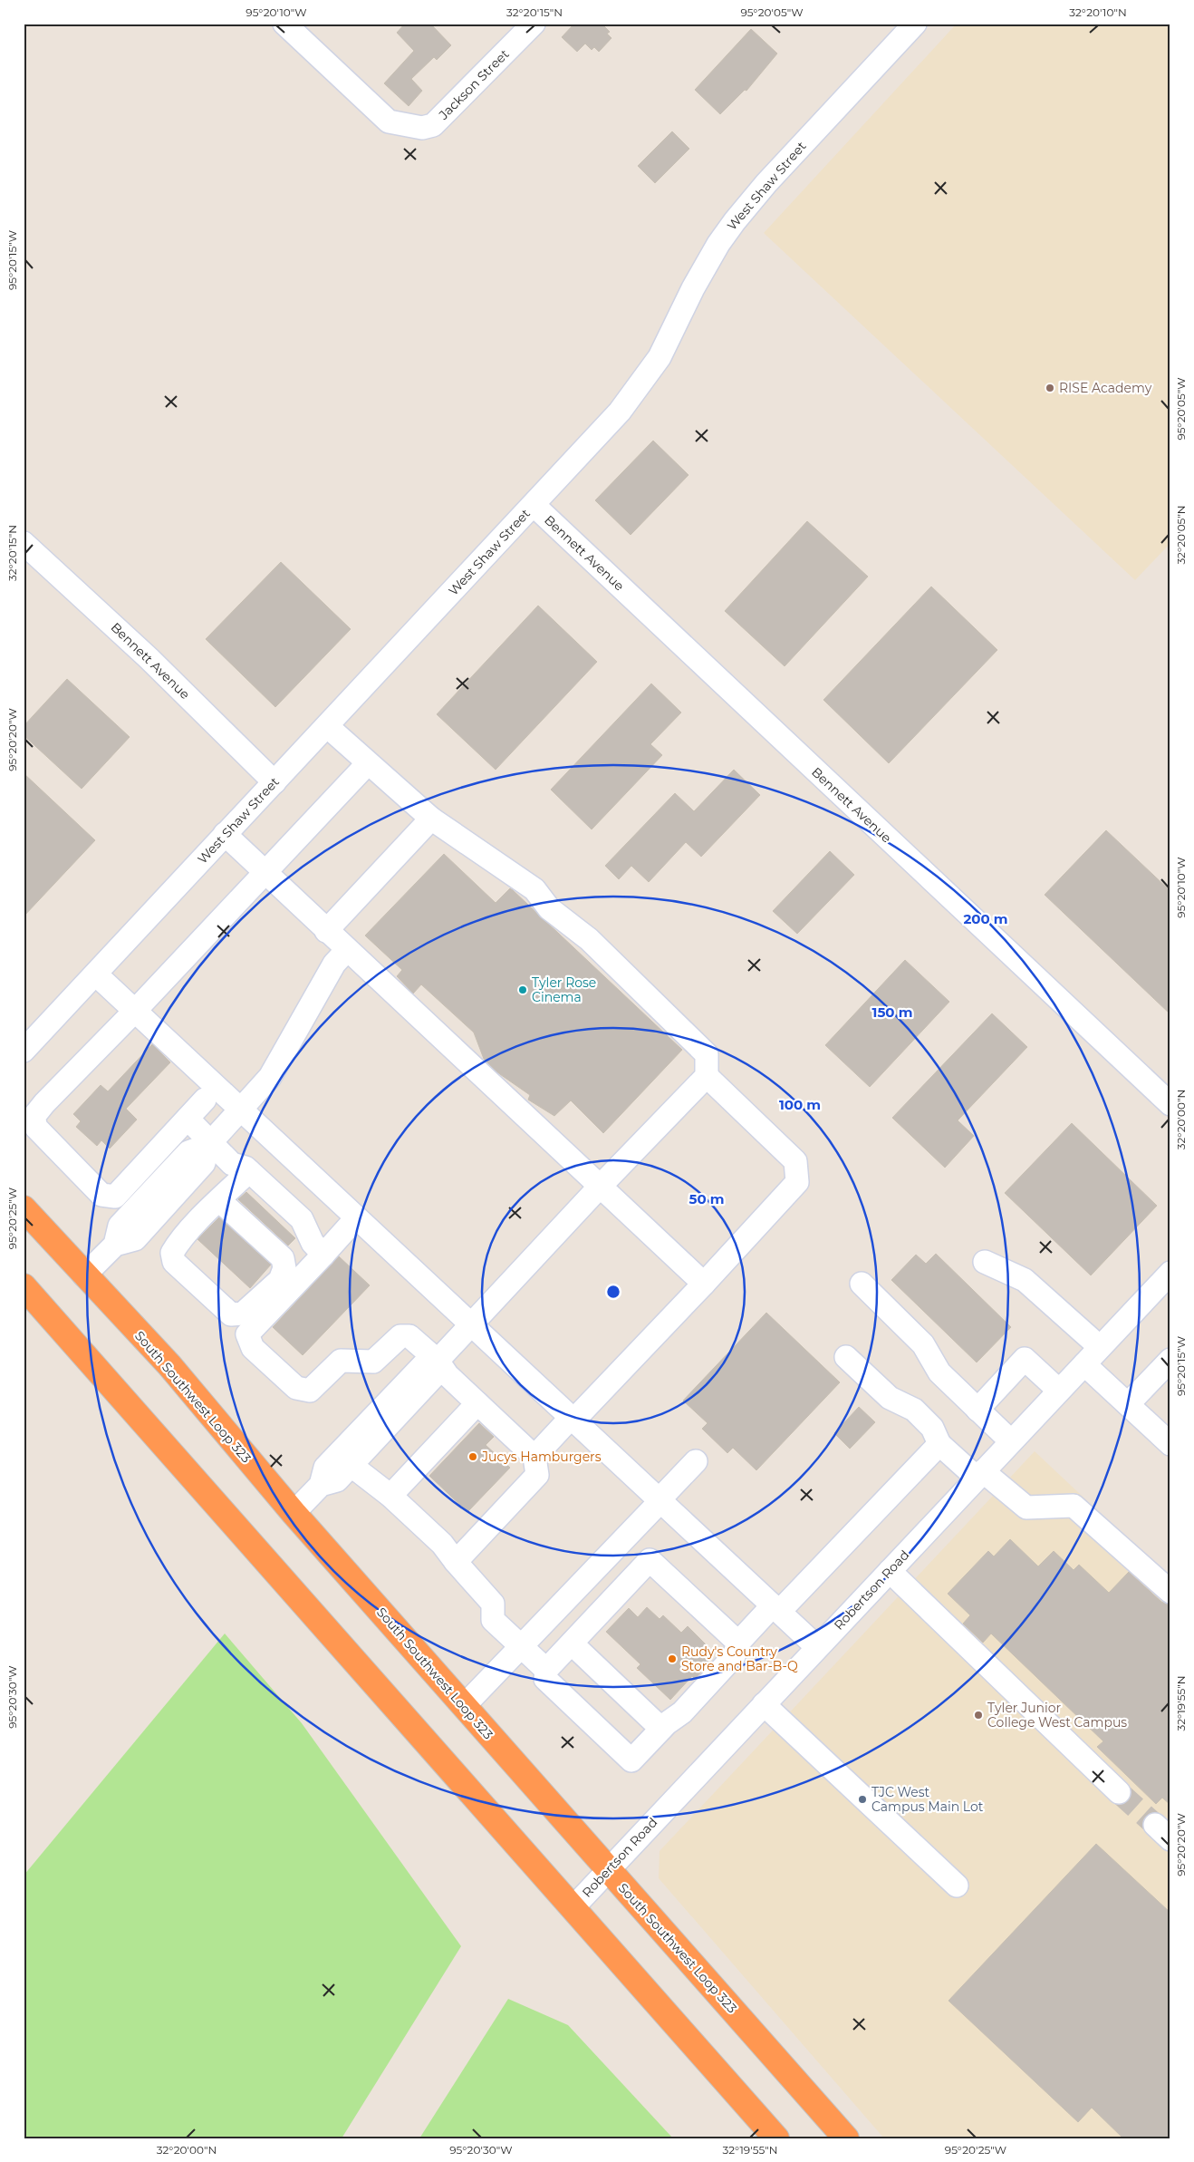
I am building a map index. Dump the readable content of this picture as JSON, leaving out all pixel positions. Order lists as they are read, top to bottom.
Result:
{
  "streets": {
    "highway": ["South Southwest Loop 323"],
    "street": [
      "Jackson Street",
      "West Shaw Street",
      "Bennett Avenue",
      "Robertson Road"
    ]
  },
  "crossings": [
    ["West Shaw Street", "Bennett Avenue"],
    ["South Southwest Loop 323", "Robertson Road"]
  ],
  "places": [
    "RISE Academy",
    "Tyler Rose Cinema",
    "Jucys Hamburgers",
    "Rudy's Country Store and Bar-B-Q",
    "Tyler Junior College West Campus",
    "TJC West Campus Main Lot"
  ],
  "coordinates": [
    "95°20'10\"W",
    "32°20'15\"N",
    "95°20'05\"W",
    "32°20'10\"N",
    "95°20'15\"W",
    "32°20'05\"N",
    "95°20'20\"W",
    "32°20'00\"N",
    "95°20'25\"W",
    "95°20'30\"W",
    "32°19'55\"N"
  ],
  "rings": [
    "200 m",
    "150 m",
    "100 m",
    "50 m"
  ]
}
